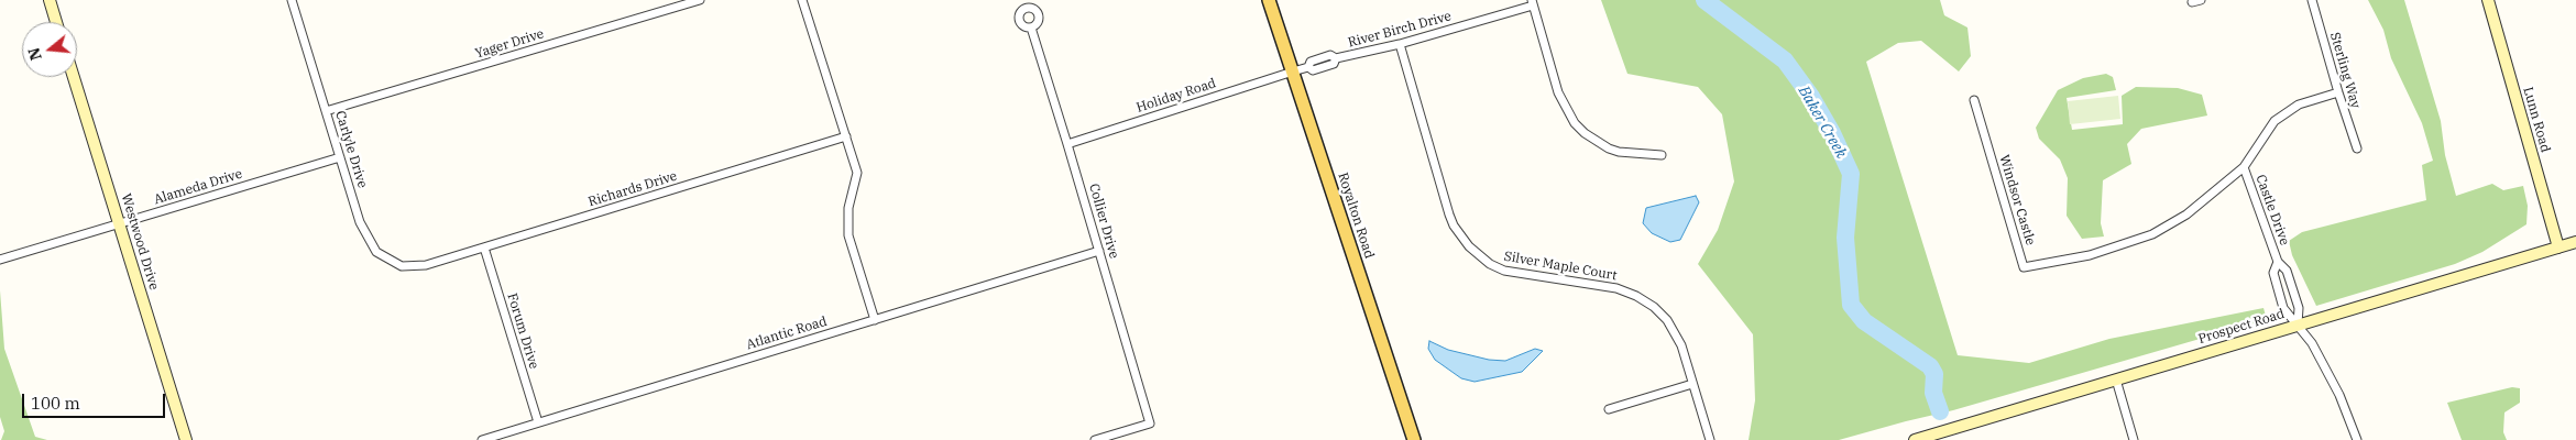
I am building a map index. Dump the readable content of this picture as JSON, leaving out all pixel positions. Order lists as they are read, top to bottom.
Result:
{
  "streets": {
    "main road": ["Royalton Road"],
    "street": [
      "River Birch Drive",
      "Yager Drive",
      "Sterling Way",
      "Holiday Road",
      "Lunn Road",
      "Carlyle Drive",
      "Alameda Drive",
      "Richards Drive",
      "Windsor Castle",
      "Castle Drive",
      "Collier Drive",
      "Westwood Drive",
      "Silver Maple Court",
      "Prospect Road",
      "Forum Drive",
      "Atlantic Road"
    ]
  },
  "crossings": [
    ["River Birch Drive", "Holiday Road"],
    ["River Birch Drive", "Royalton Road"],
    ["River Birch Drive", "Silver Maple Court"],
    ["Yager Drive", "Carlyle Drive"],
    ["Sterling Way", "Windsor Castle"],
    ["Holiday Road", "Royalton Road"],
    ["Holiday Road", "Collier Drive"],
    ["Lunn Road", "Prospect Road"],
    ["Carlyle Drive", "Alameda Drive"],
    ["Carlyle Drive", "Richards Drive"],
    ["Alameda Drive", "Westwood Drive"],
    ["Richards Drive", "Forum Drive"],
    ["Windsor Castle", "Castle Drive"],
    ["Castle Drive", "Prospect Road"],
    ["Collier Drive", "Atlantic Road"],
    ["Forum Drive", "Atlantic Road"]
  ],
  "water": ["Baker Creek"],
  "scale_bar": "100 m",
  "north": "left"
}
